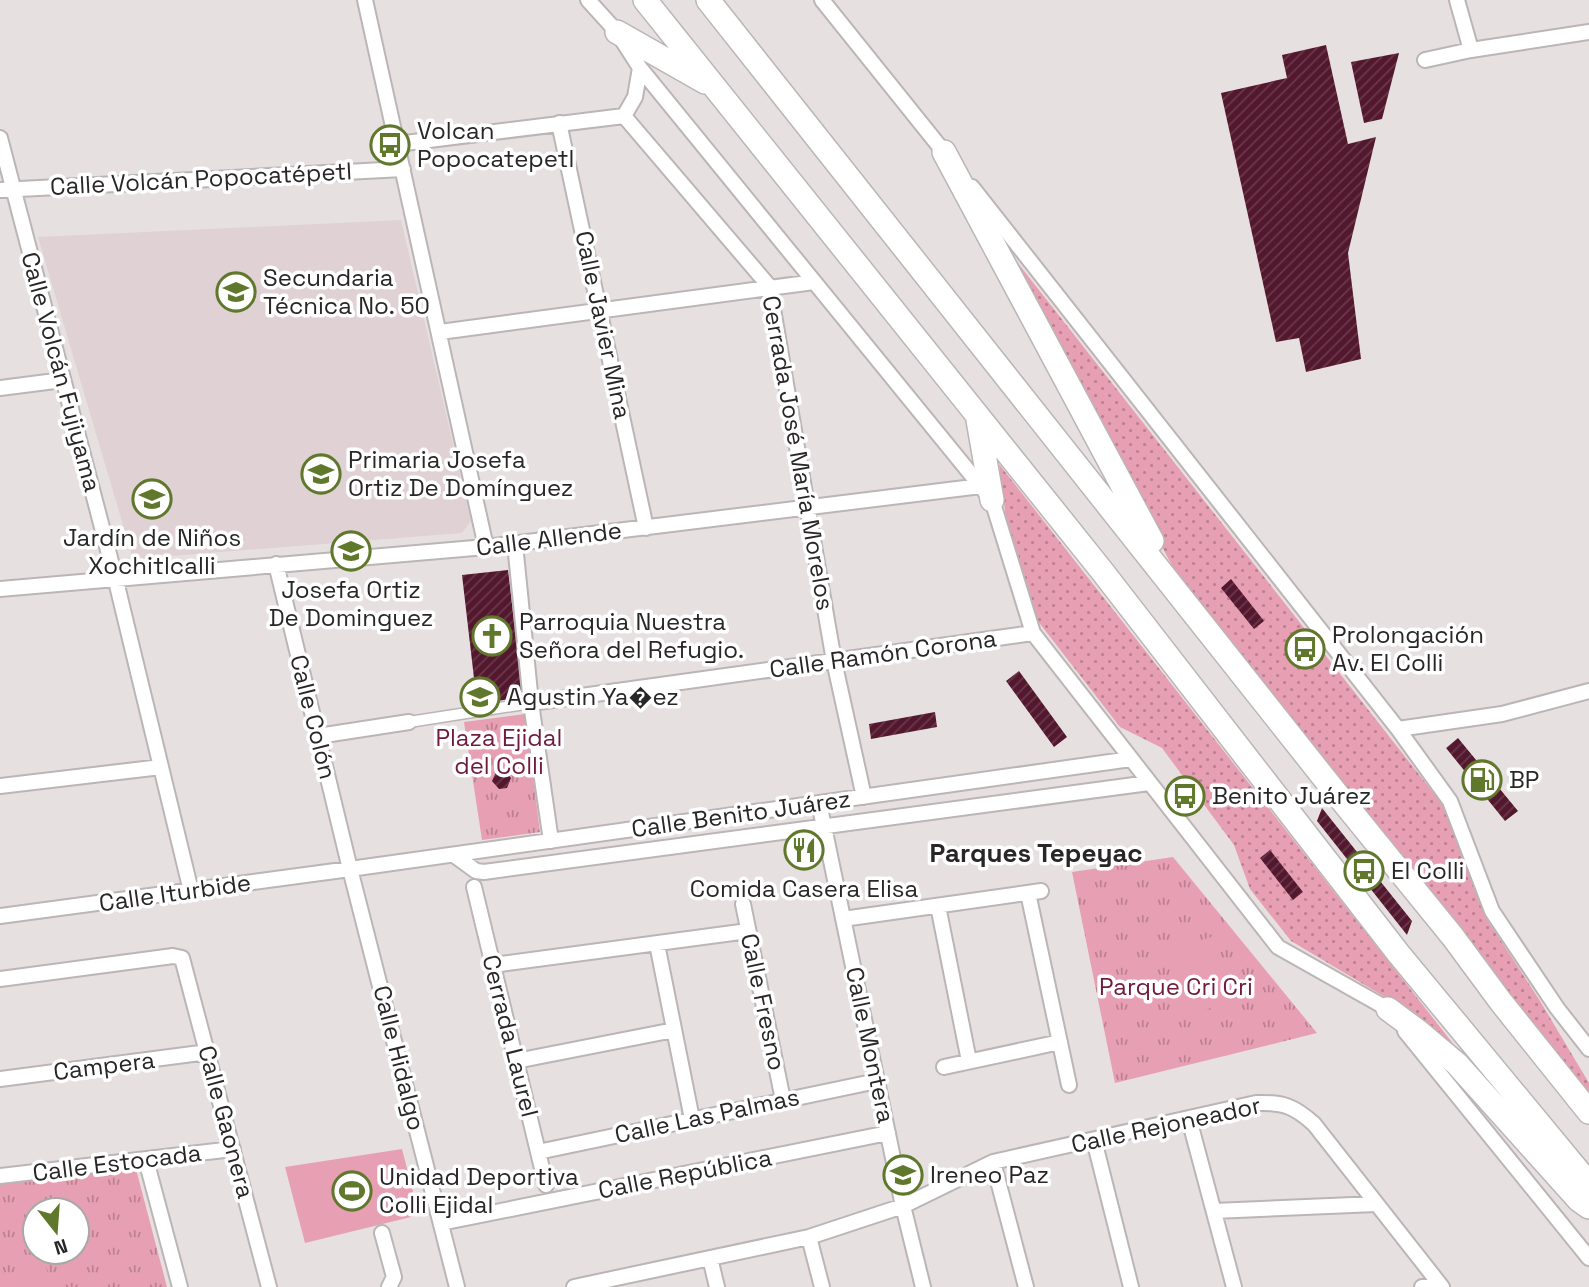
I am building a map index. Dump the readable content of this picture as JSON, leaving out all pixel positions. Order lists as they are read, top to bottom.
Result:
{
  "streets": {
    "street": [
      "Calle Volcán Popocatépetl",
      "Calle Javier Mina",
      "Calle Volcán Fujiyama",
      "Cerrada José María Morelos",
      "Calle Allende",
      "Calle Ramón Corona",
      "Calle Colón",
      "Calle Benito Juárez",
      "Calle Iturbide",
      "Calle Fresno",
      "Cerrada Laurel",
      "Calle Montera",
      "Calle Hidalgo",
      "Campera",
      "Calle Las Palmas",
      "Calle Gaonera",
      "Calle Rejoneador",
      "Calle Estocada",
      "Calle República"
    ]
  },
  "crossings": [
    ["Calle Volcán Popocatépetl", "Calle Volcán Fujiyama"],
    ["Calle Javier Mina", "Calle Allende"],
    ["Calle Volcán Fujiyama", "Calle Allende"],
    ["Calle Volcán Fujiyama", "Calle Iturbide"],
    ["Cerrada José María Morelos", "Calle Allende"],
    ["Cerrada José María Morelos", "Calle Ramón Corona"],
    ["Cerrada José María Morelos", "Calle Benito Juárez"],
    ["Calle Allende", "Calle Colón"],
    ["Calle Ramón Corona", "Calle Colón"],
    ["Calle Colón", "Calle Benito Juárez"],
    ["Calle Colón", "Calle Iturbide"],
    ["Calle Colón", "Calle Hidalgo"],
    ["Calle Benito Juárez", "Calle Iturbide"],
    ["Calle Benito Juárez", "Calle Montera"],
    ["Calle Benito Juárez", "Calle Hidalgo"],
    ["Calle Iturbide", "Calle Hidalgo"],
    ["Calle Fresno", "Calle Las Palmas"],
    ["Cerrada Laurel", "Calle Las Palmas"],
    ["Calle Montera", "Calle Las Palmas"],
    ["Calle Montera", "Calle Rejoneador"],
    ["Calle Montera", "Calle República"],
    ["Calle Hidalgo", "Calle República"],
    ["Campera", "Calle Gaonera"],
    ["Calle Gaonera", "Calle Estocada"]
  ],
  "districts": ["Parques Tepeyac"],
  "parks": ["Plaza Ejidal del Colli", "Parque Cri Cri"],
  "places": {
    "bus stop": [
      "Volcan Popocatepetl",
      "Prolongación Av. El Colli",
      "Benito Juárez",
      "El Colli"
    ],
    "school or university": [
      "Secundaria Técnica No. 50",
      "Primaria Josefa Ortiz De Domínguez",
      "Jardín de Niños Xochitlcalli",
      "Josefa Ortiz De Dominguez",
      "Agustin Ya�ez",
      "Ireneo Paz"
    ],
    "church": ["Parroquia Nuestra Señora del Refugio."],
    "fuel station": ["BP"],
    "restaurant": ["Comida Casera Elisa"],
    "sports": ["Unidad Deportiva Colli Ejidal"]
  },
  "north": "bottom"
}
